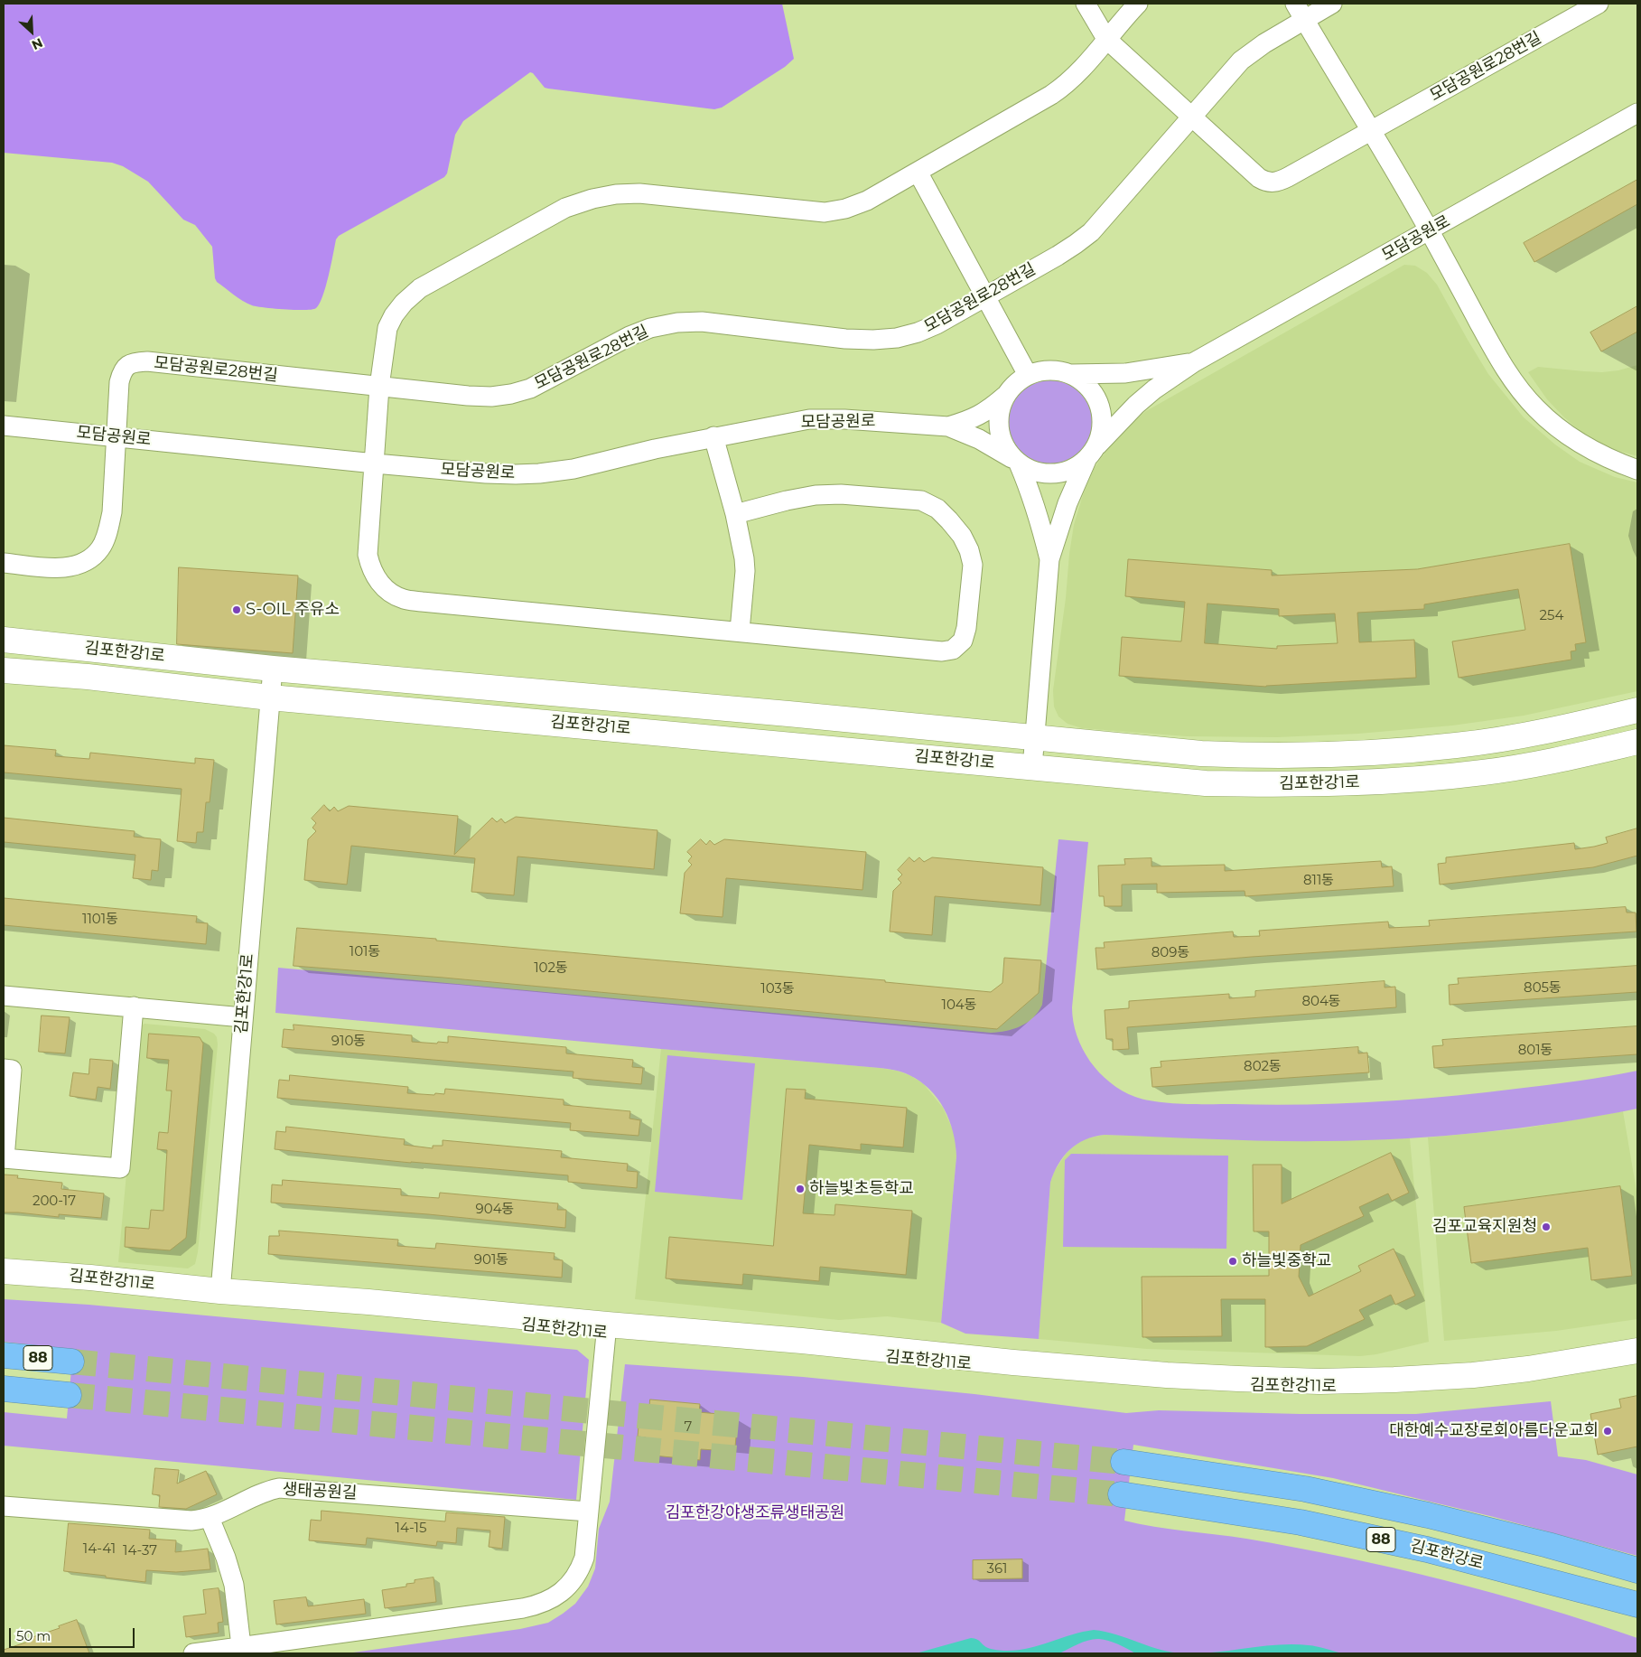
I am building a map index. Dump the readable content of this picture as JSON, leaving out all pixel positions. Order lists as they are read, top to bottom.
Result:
{
  "streets": {
    "highway": ["88", "김포한강로"],
    "street": [
      "모담공원로28번길",
      "모담공원로",
      "김포한강1로",
      "김포한강11로",
      "생태공원길"
    ]
  },
  "crossings": [
    ["모담공원로28번길", "모담공원로"],
    ["김포한강1로", "김포한강11로"]
  ],
  "parks": ["김포한강야생조류생태공원"],
  "places": [
    "S-OIL 주유소",
    "하늘빛초등학교",
    "김포교육지원청",
    "하늘빛중학교",
    "대한예수교장로회아름다운교회"
  ],
  "house_numbers": [
    "254",
    "811동",
    "1101동",
    "101동",
    "809동",
    "102동",
    "805동",
    "103동",
    "804동",
    "104동",
    "910동",
    "801동",
    "802동",
    "200-17",
    "904동",
    "901동",
    "7",
    "14-15",
    "14-41",
    "14-37",
    "361"
  ],
  "scale_bar": "50 m",
  "north": "bottom right"
}
